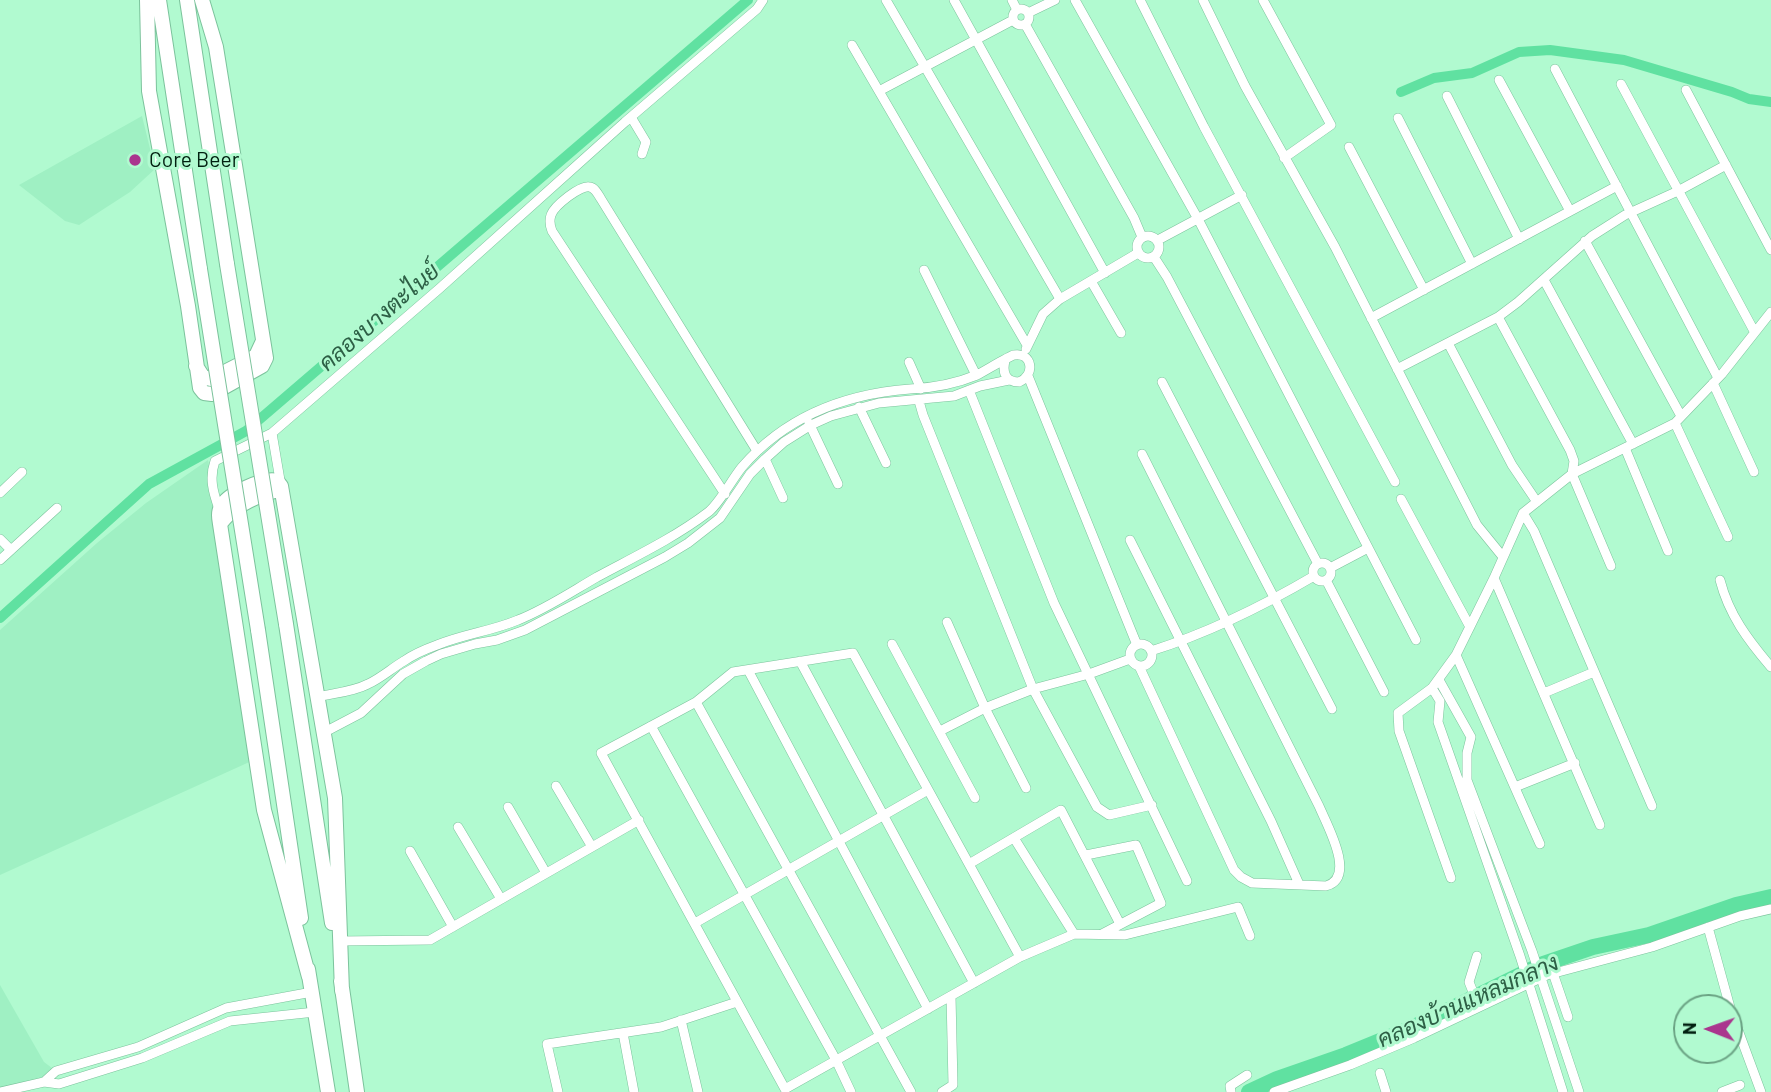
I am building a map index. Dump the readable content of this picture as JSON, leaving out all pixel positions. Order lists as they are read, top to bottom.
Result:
{
  "water": ["คลองบางตะไนย์", "คลองบ้านแหลมกลาง"],
  "places": ["Core Beer"],
  "north": "left"
}
